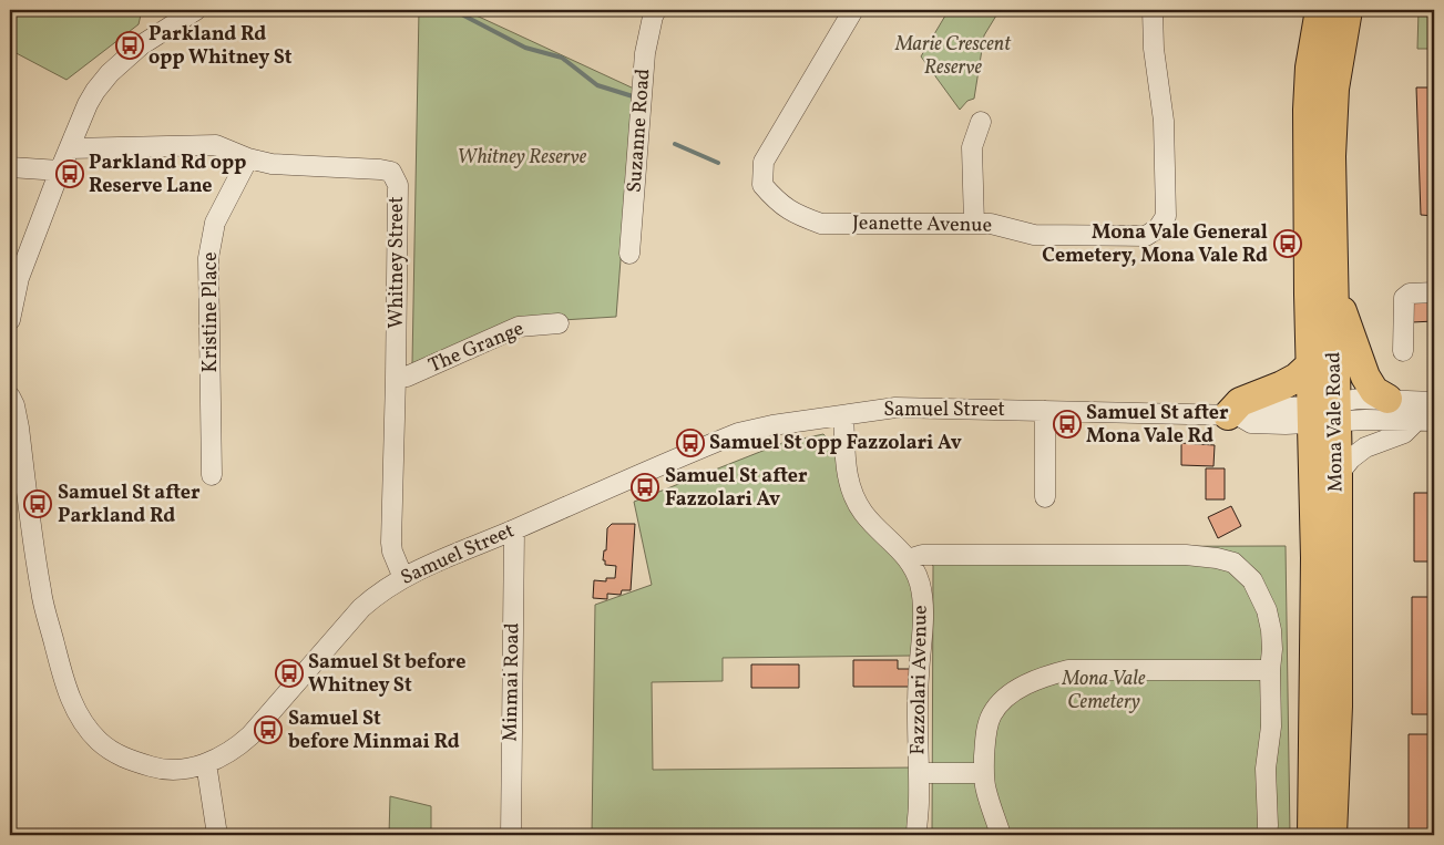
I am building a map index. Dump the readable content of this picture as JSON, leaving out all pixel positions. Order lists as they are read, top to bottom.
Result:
{
  "streets": {
    "highway": ["Mona Vale Road"],
    "street": [
      "Suzanne Road",
      "Jeanette Avenue",
      "Whitney Street",
      "Kristine Place",
      "The Grange",
      "Samuel Street",
      "Fazzolari Avenue",
      "Minmai Road"
    ]
  },
  "crossings": [
    ["Whitney Street", "Kristine Place"],
    ["Whitney Street", "The Grange"],
    ["Whitney Street", "Samuel Street"],
    ["Samuel Street", "Mona Vale Road"],
    ["Samuel Street", "Fazzolari Avenue"],
    ["Samuel Street", "Minmai Road"]
  ],
  "parks": ["Marie Crescent Reserve", "Whitney Reserve", "Mona Vale Cemetery"],
  "places": {
    "bus stop": [
      "Parkland Rd opp Whitney St",
      "Parkland Rd opp Reserve Lane",
      "Mona Vale General Cemetery, Mona Vale Rd",
      "Samuel St after Mona Vale Rd",
      "Samuel St opp Fazzolari Av",
      "Samuel St after Fazzolari Av",
      "Samuel St after Parkland Rd",
      "Samuel St before Whitney St",
      "Samuel St before Minmai Rd"
    ]
  }
}
